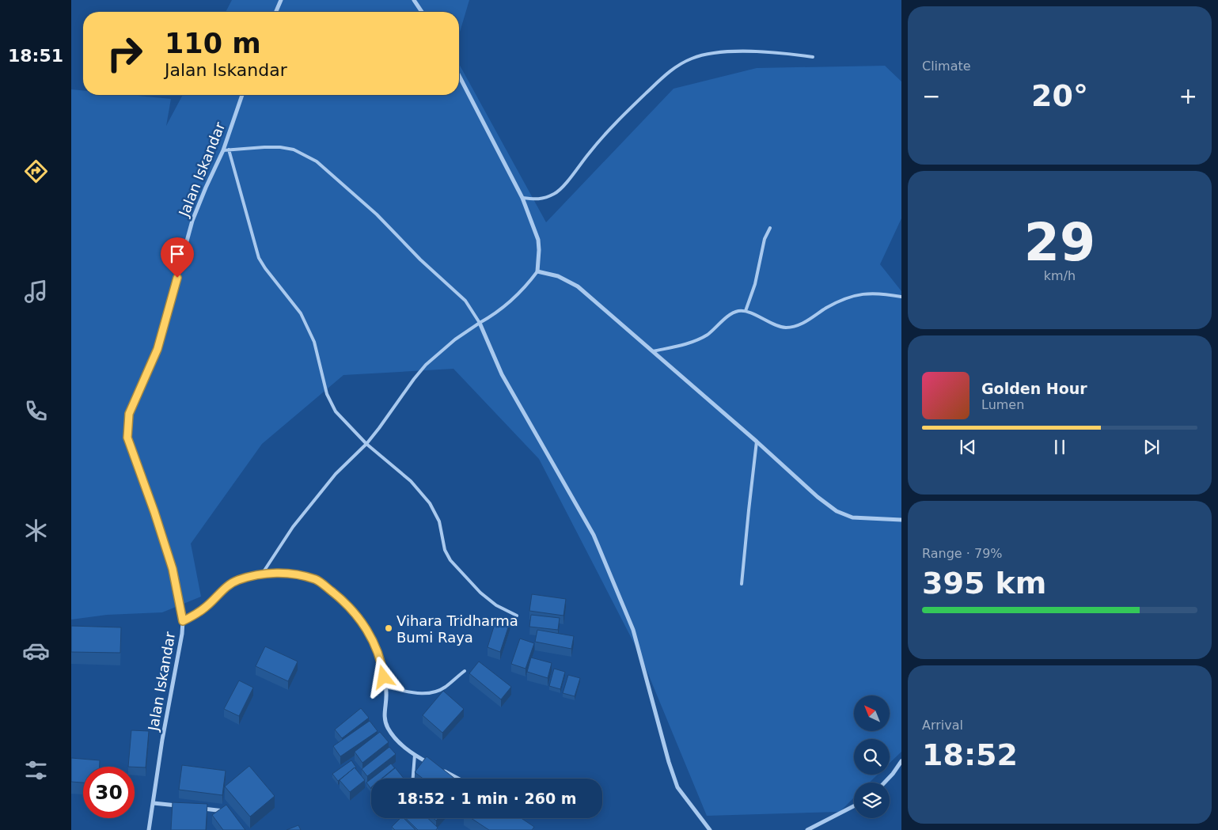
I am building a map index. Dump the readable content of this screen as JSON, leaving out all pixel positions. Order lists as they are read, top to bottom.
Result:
{
  "streets": {
    "street": ["Jalan Iskandar"]
  },
  "places": ["Vihara Tridharma Bumi Raya"],
  "north": "top left",
  "page": {
    "tabs": "18:51",
    "tile": [
      "Climate",
      ["29", "km/h"],
      ["Range · 79%", "395 km"],
      ["Arrival", "18:52"]
    ],
    "turn": ["110 m", "Jalan Iskandar"],
    "heat": ["−", "20°", "+"],
    "song": ["Golden Hour", "Lumen"],
    "limit": "30",
    "trip": "18:52 · 1 min · 260 m"
  }
}
